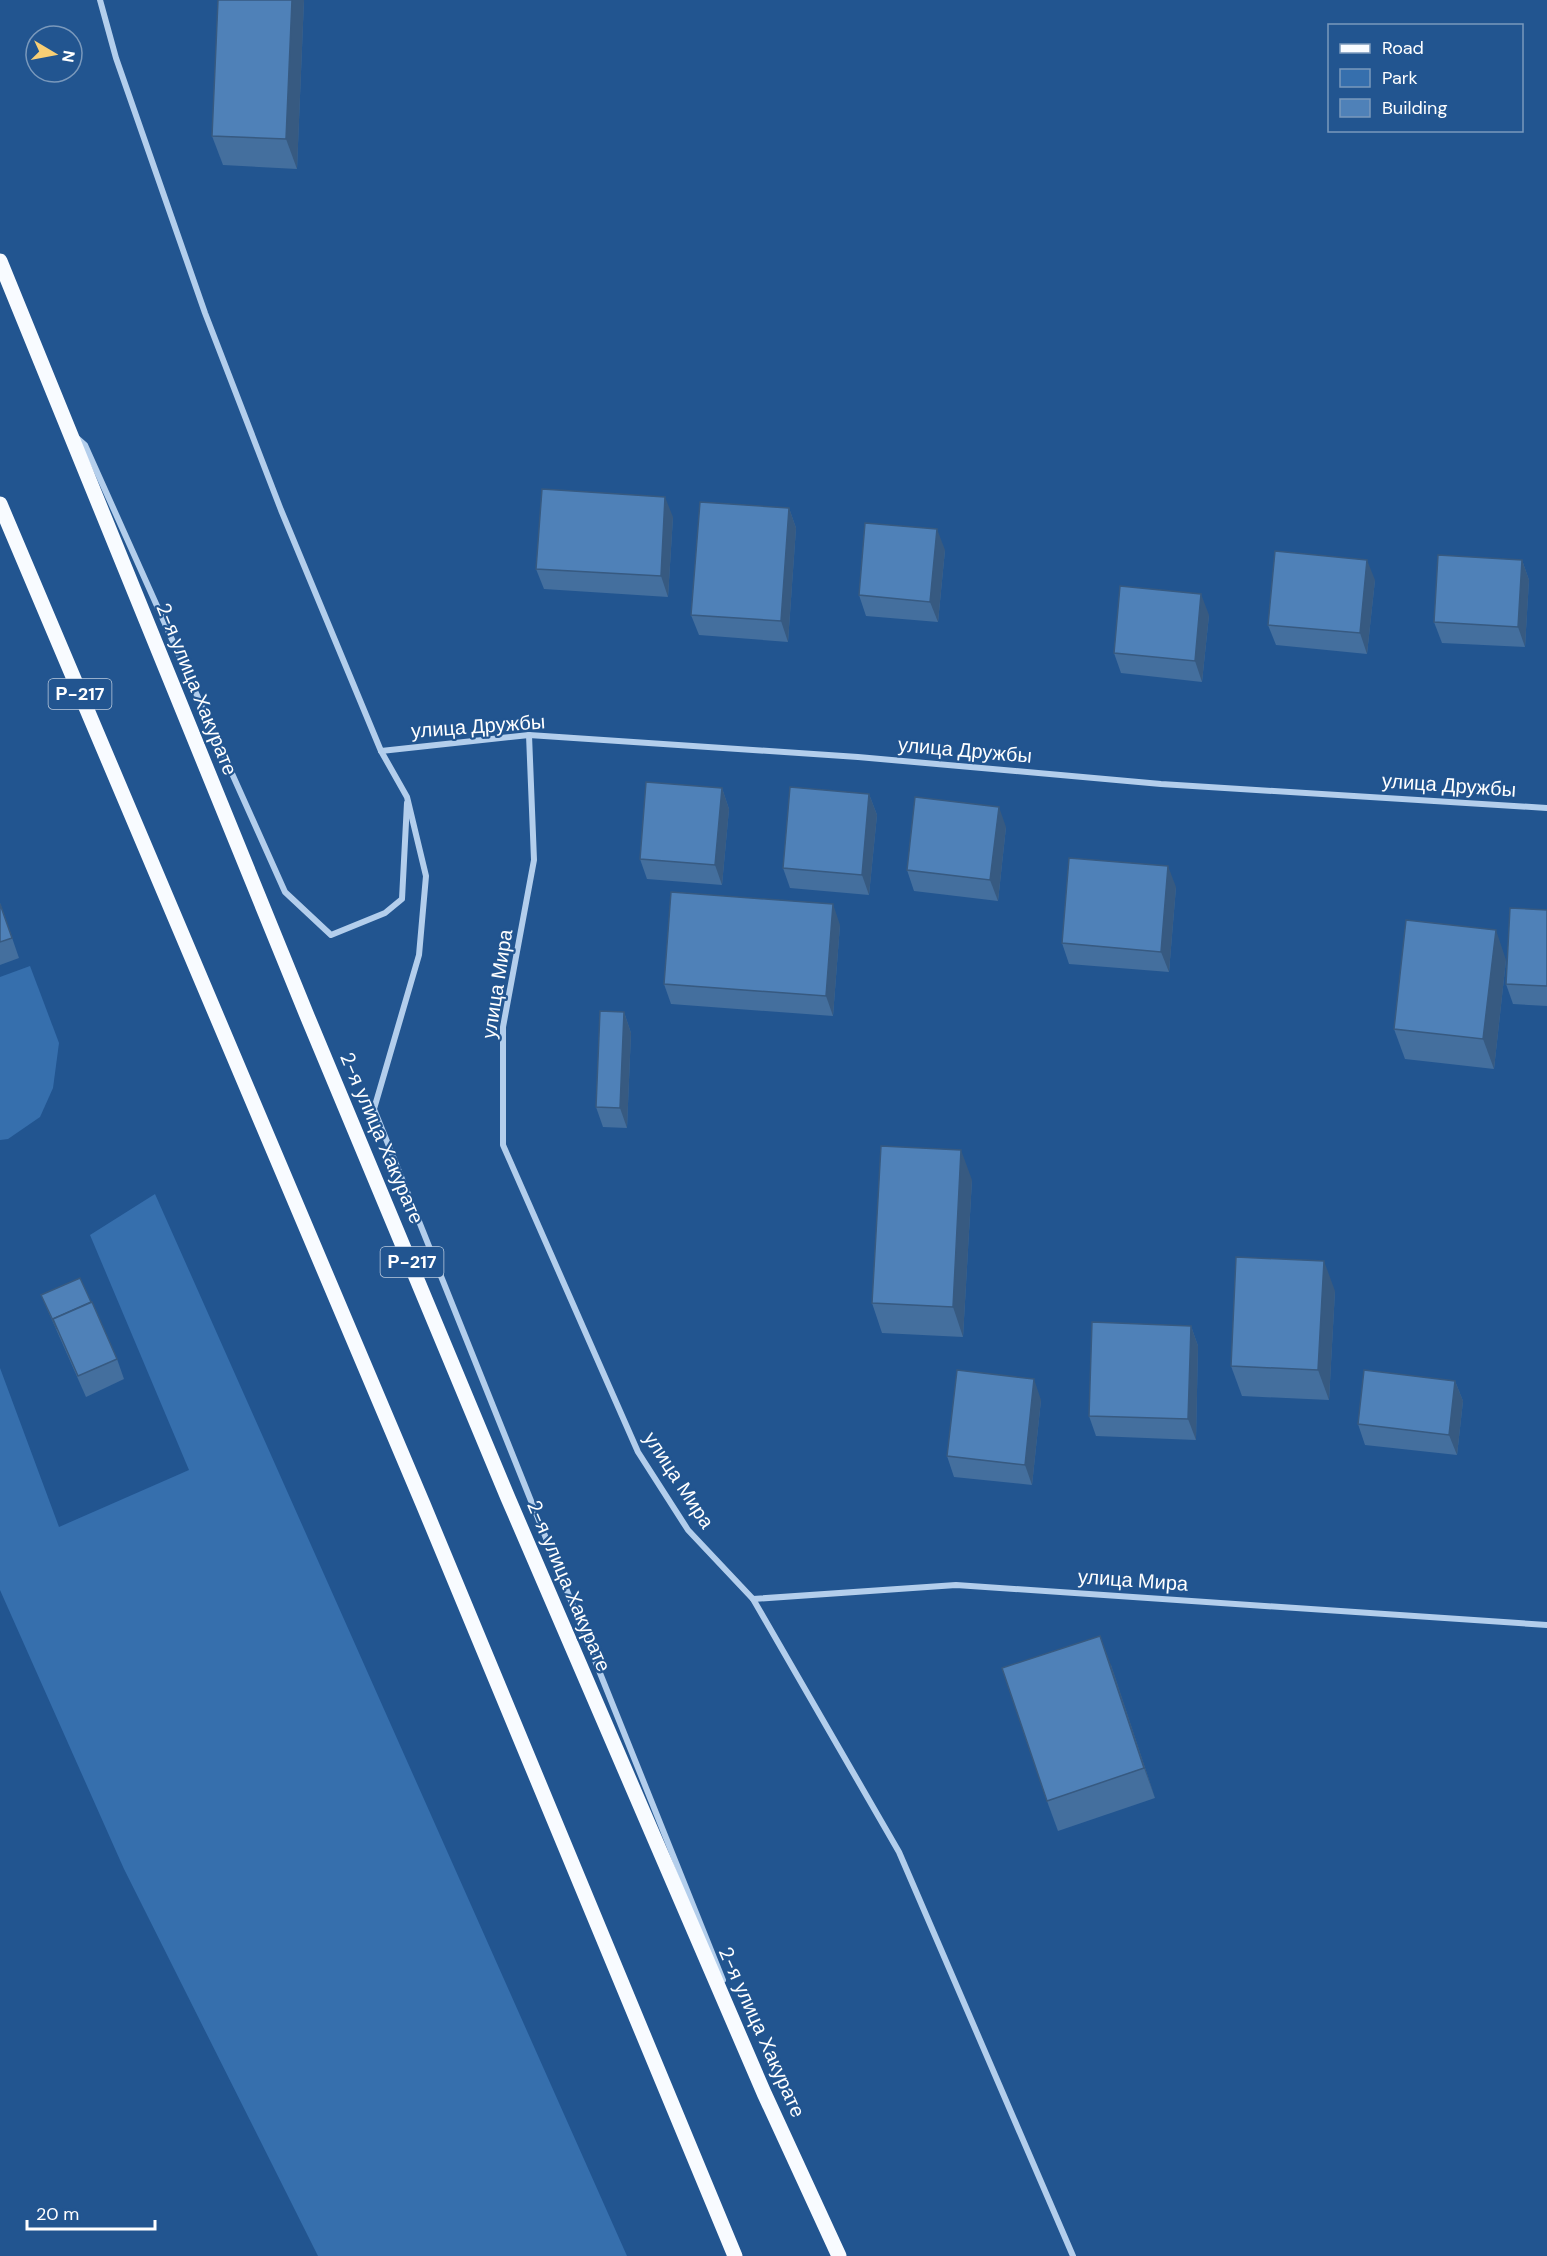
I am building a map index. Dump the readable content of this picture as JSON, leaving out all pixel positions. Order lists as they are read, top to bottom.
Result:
{
  "streets": {
    "main road": ["2-я улица Хакурате", "Р-217"],
    "street": ["улица Дружбы", "улица Мира"]
  },
  "crossings": [
    ["улица Дружбы", "улица Мира"]
  ],
  "legend": ["Road", "Park", "Building"],
  "scale_bar": "20 m",
  "north": "right"
}
